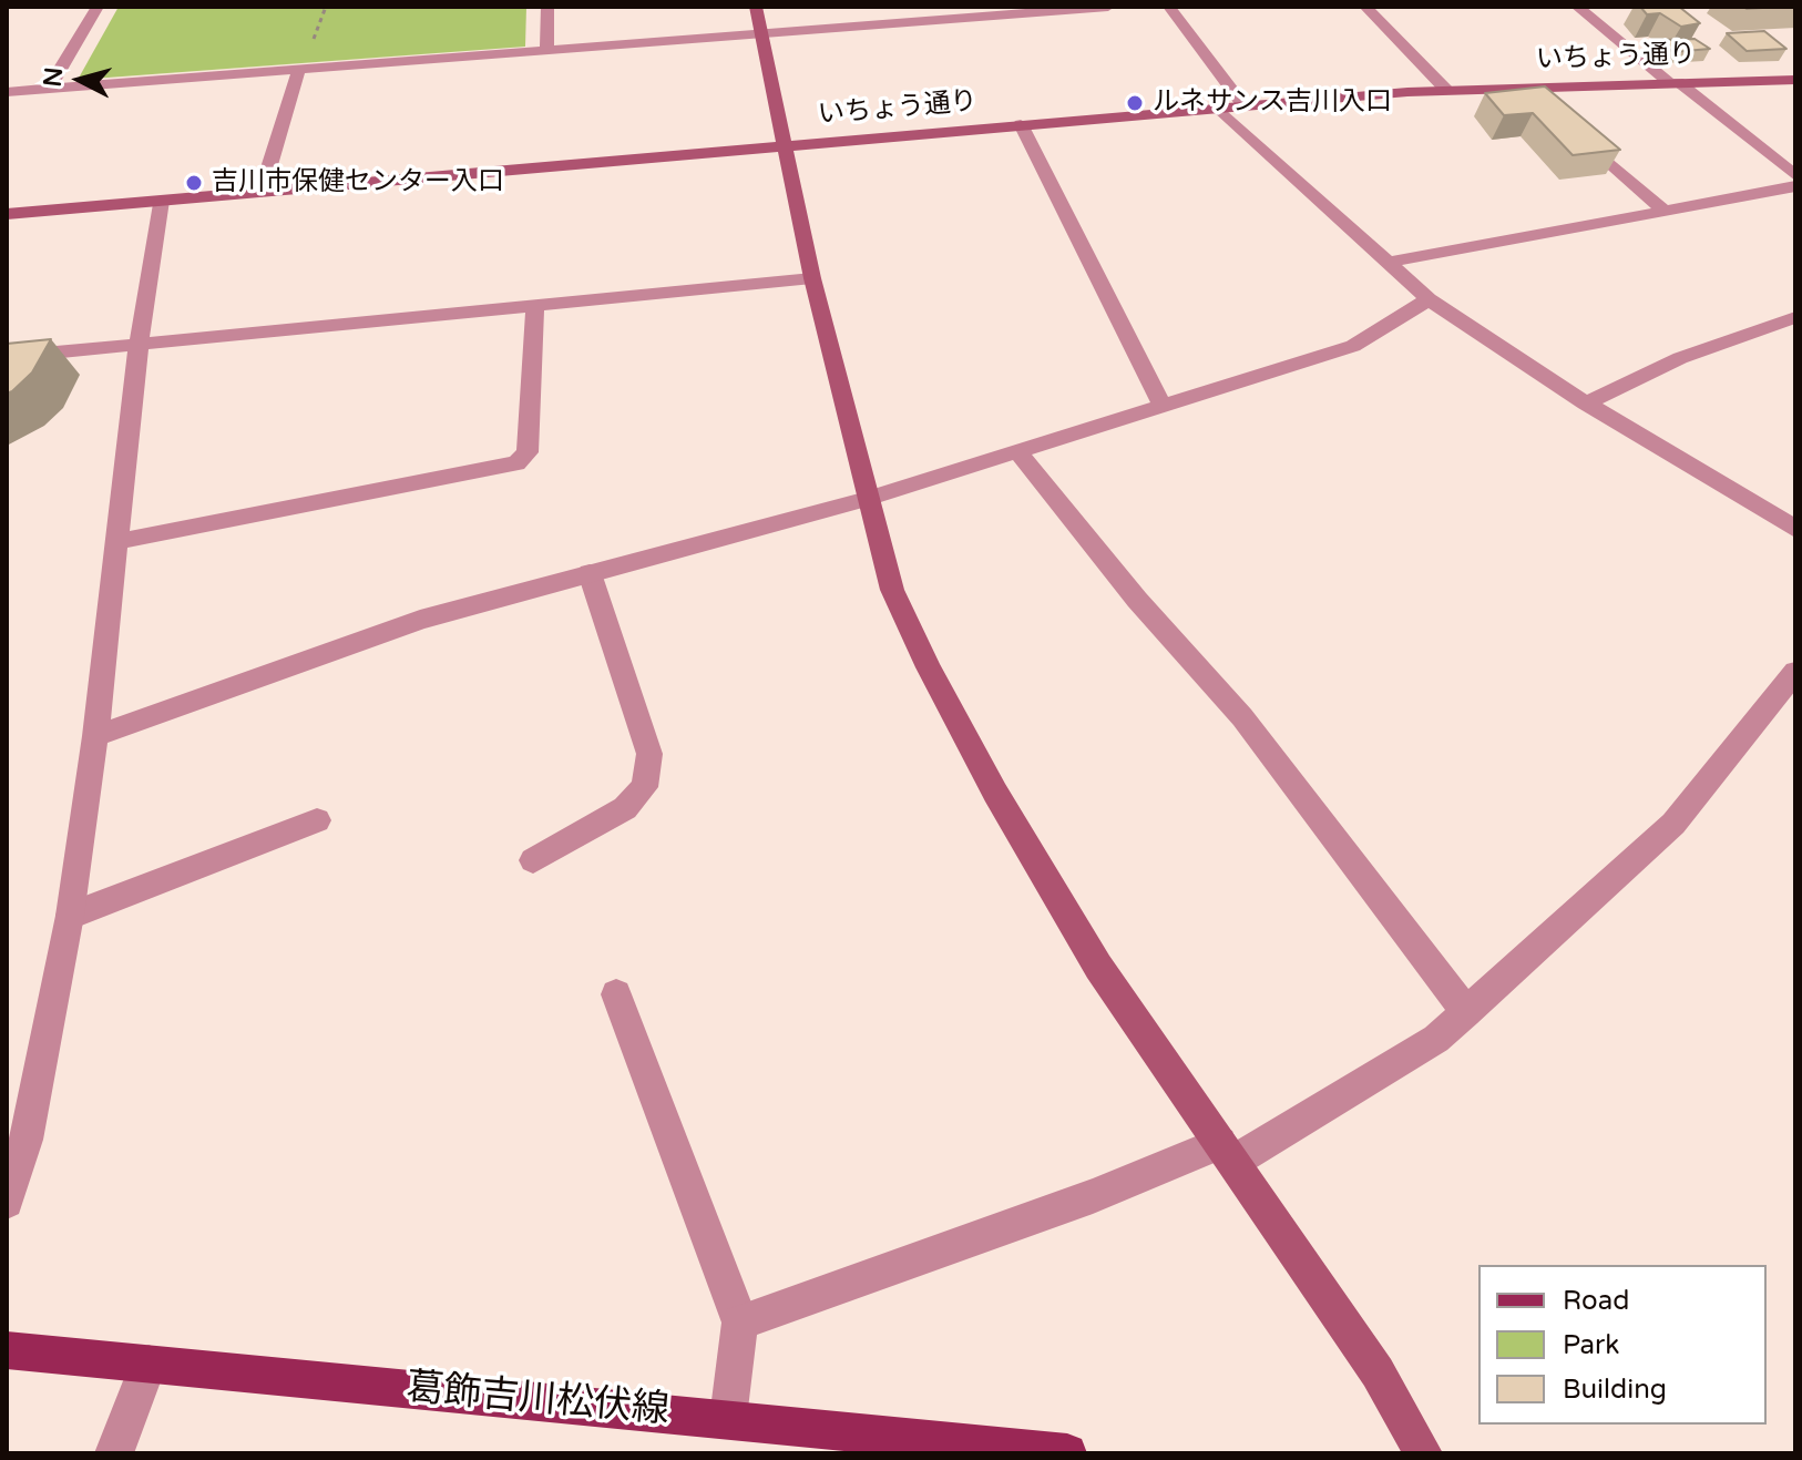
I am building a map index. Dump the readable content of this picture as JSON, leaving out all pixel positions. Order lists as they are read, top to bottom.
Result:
{
  "streets": {
    "main road": ["葛飾吉川松伏線"],
    "street": ["いちょう通り"]
  },
  "places": ["ルネサンス吉川入口", "吉川市保健センター入口"],
  "legend": ["Road", "Park", "Building"],
  "north": "left"
}
